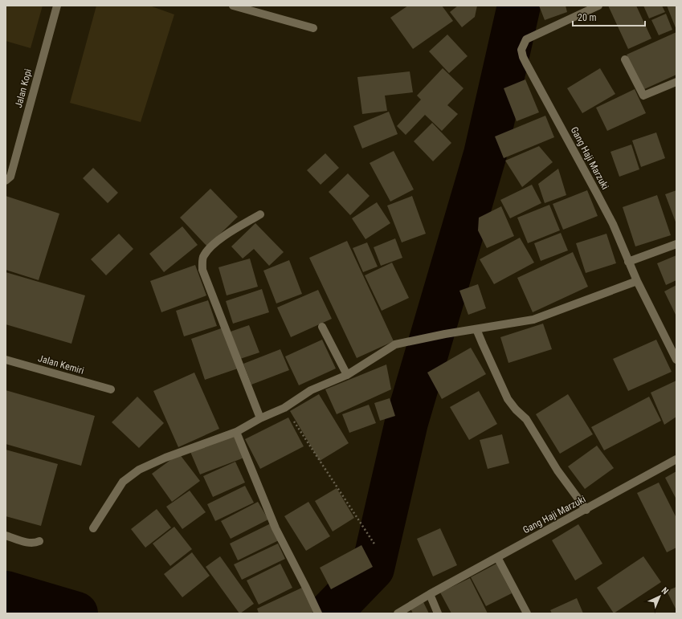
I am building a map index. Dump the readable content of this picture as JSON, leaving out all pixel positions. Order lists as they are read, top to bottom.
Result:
{
  "streets": {
    "street": ["Jalan Kopi", "Gang Haji Marzuki", "Jalan Kemiri"]
  },
  "scale_bar": "20 m",
  "north": "top right"
}
